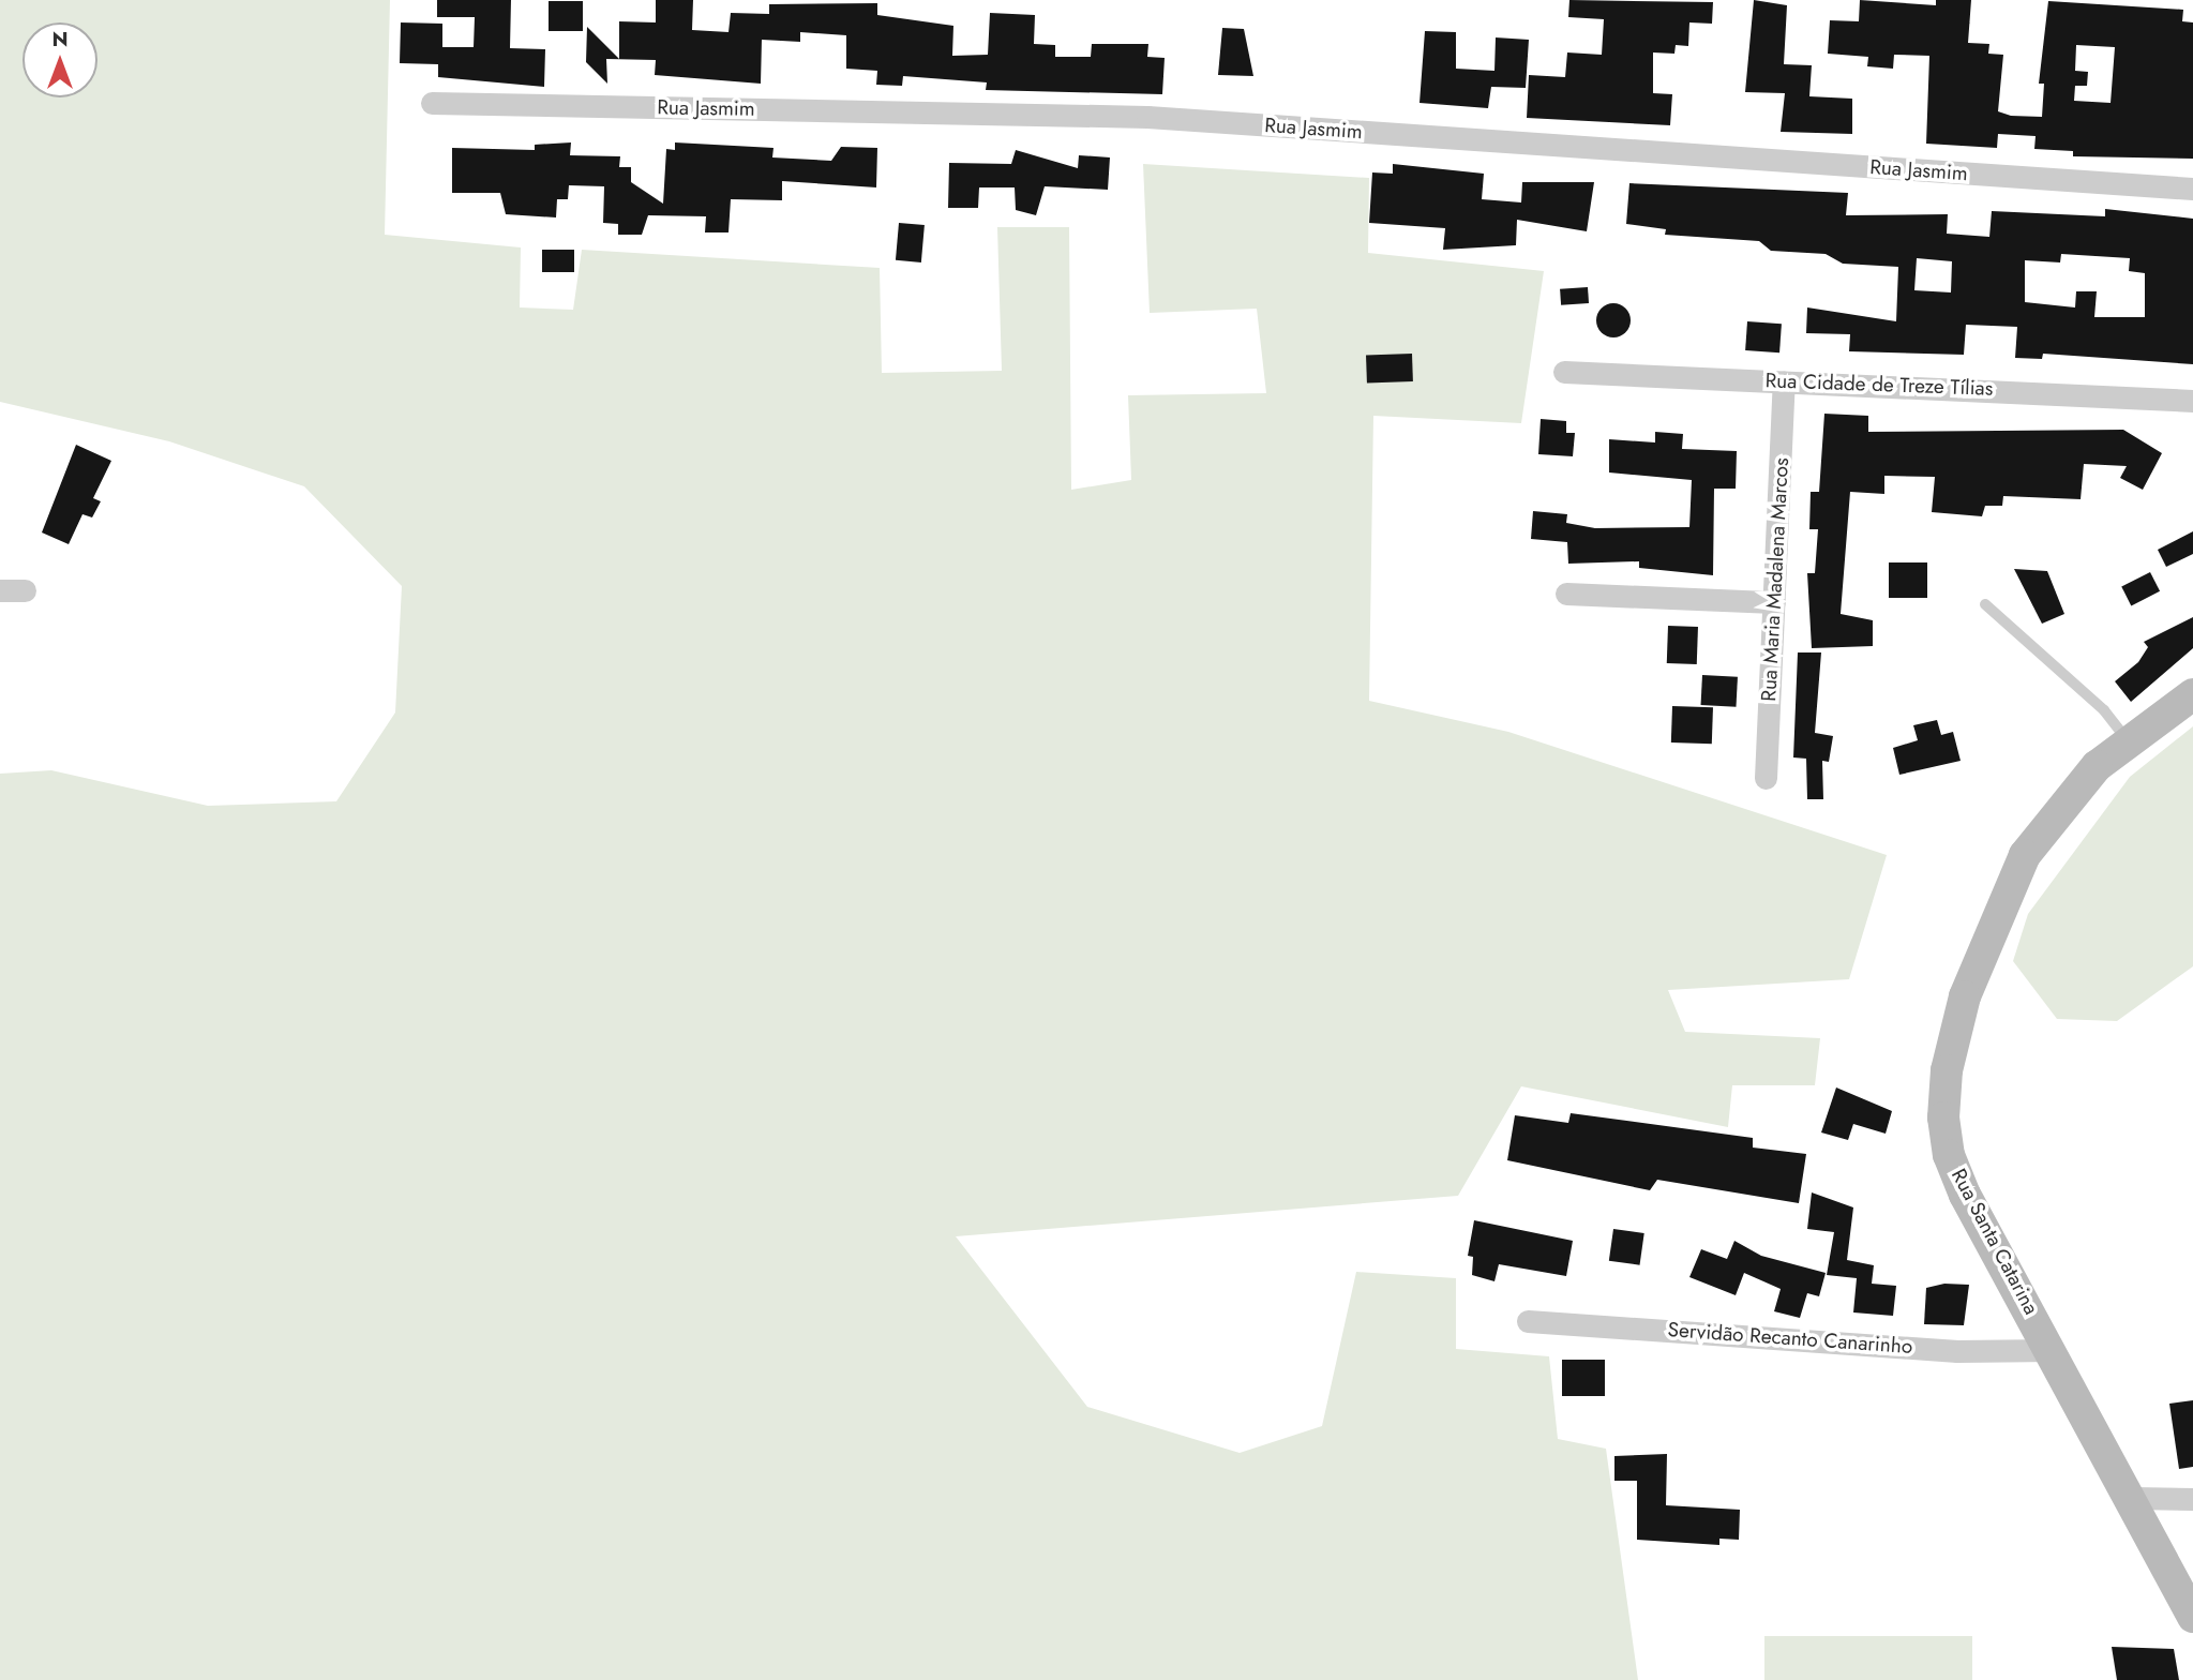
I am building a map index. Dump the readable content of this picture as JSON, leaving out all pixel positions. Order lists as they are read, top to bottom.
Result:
{
  "streets": {
    "main road": ["Rua Santa Catarina"],
    "street": [
      "Rua Jasmim",
      "Rua Cidade de Treze Tílias",
      "Rua Maria Madalena Marcos",
      "Servidão Recanto Canarinho"
    ]
  },
  "crossings": [
    ["Rua Cidade de Treze Tílias", "Rua Maria Madalena Marcos"],
    ["Rua Santa Catarina", "Servidão Recanto Canarinho"]
  ],
  "north": "top"
}
